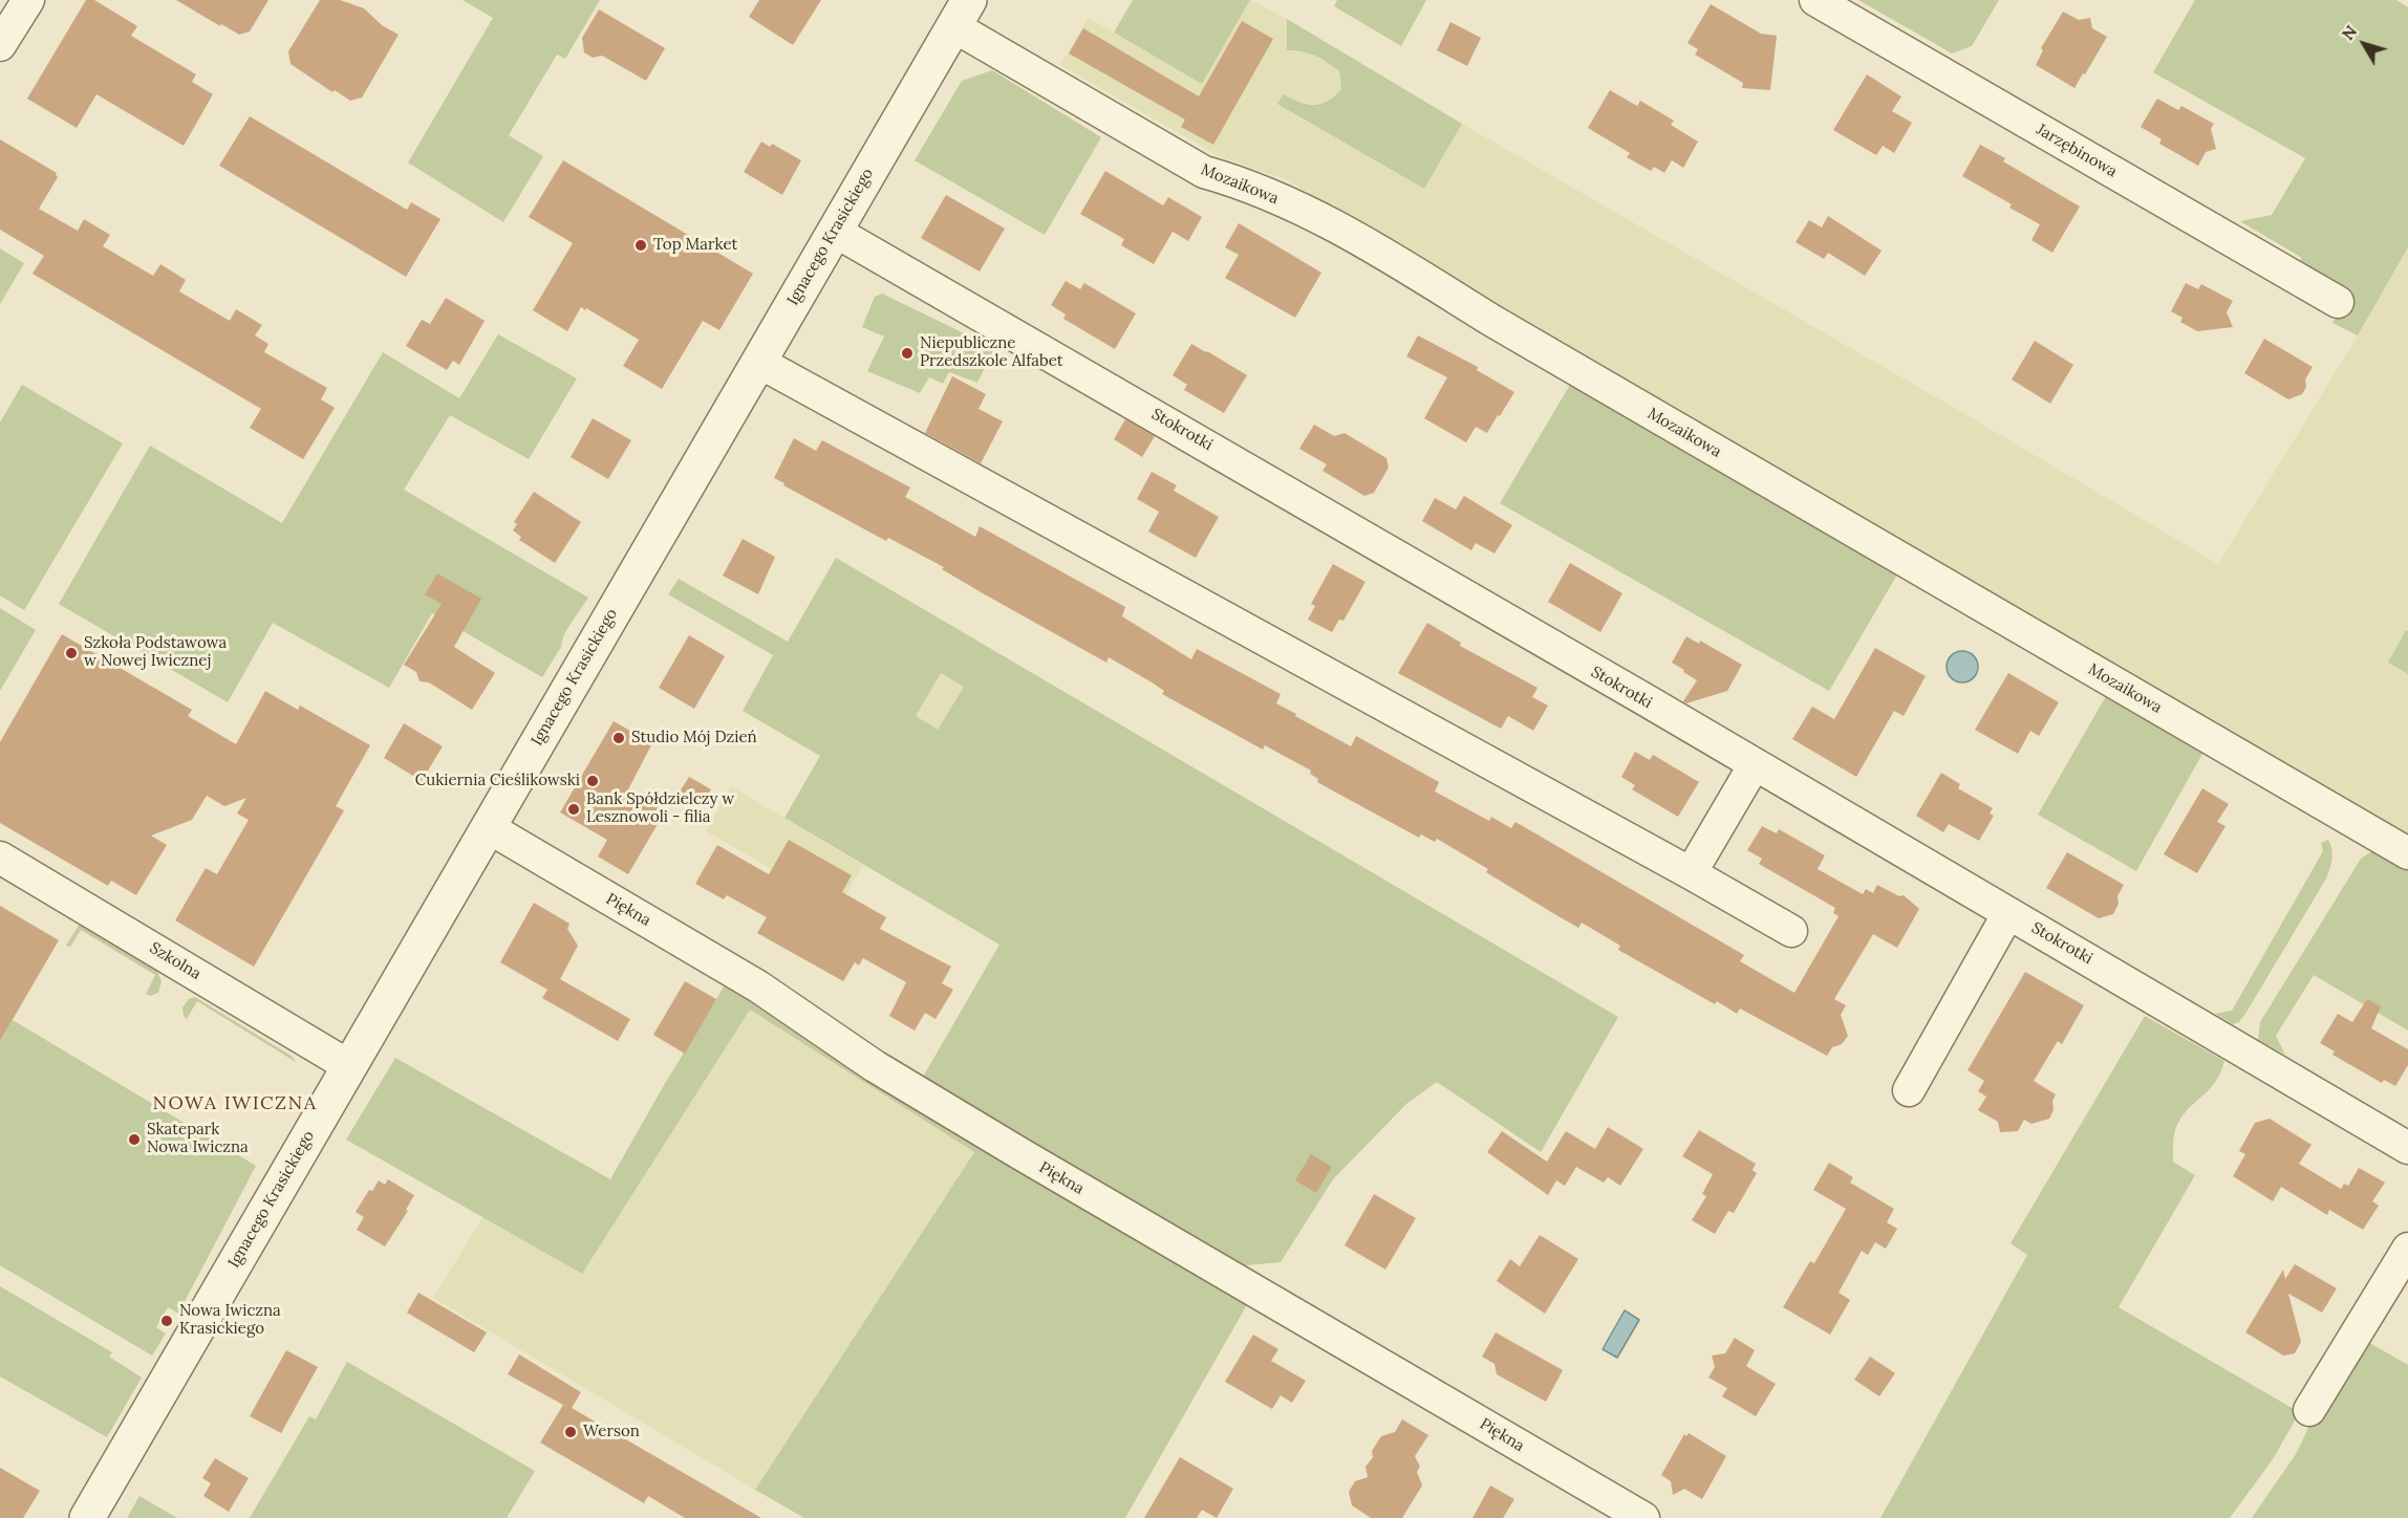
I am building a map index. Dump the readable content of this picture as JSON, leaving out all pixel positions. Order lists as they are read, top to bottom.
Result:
{
  "streets": {
    "street": [
      "Jarzębinowa",
      "Mozaikowa",
      "Ignacego Krasickiego",
      "Stokrotki",
      "Piękna",
      "Szkolna"
    ]
  },
  "crossings": [
    ["Mozaikowa", "Ignacego Krasickiego"],
    ["Ignacego Krasickiego", "Stokrotki"],
    ["Ignacego Krasickiego", "Piękna"],
    ["Ignacego Krasickiego", "Szkolna"]
  ],
  "districts": ["NOWA IWICZNA"],
  "places": [
    "Top Market",
    "Niepubliczne Przedszkole Alfabet",
    "Szkoła Podstawowa w Nowej Iwicznej",
    "Studio Mój Dzień",
    "Cukiernia Cieślikowski",
    "Bank Spółdzielczy w Lesznowoli - filia",
    "Skatepark Nowa Iwiczna",
    "Nowa Iwiczna Krasickiego",
    "Werson"
  ],
  "north": "top left"
}
